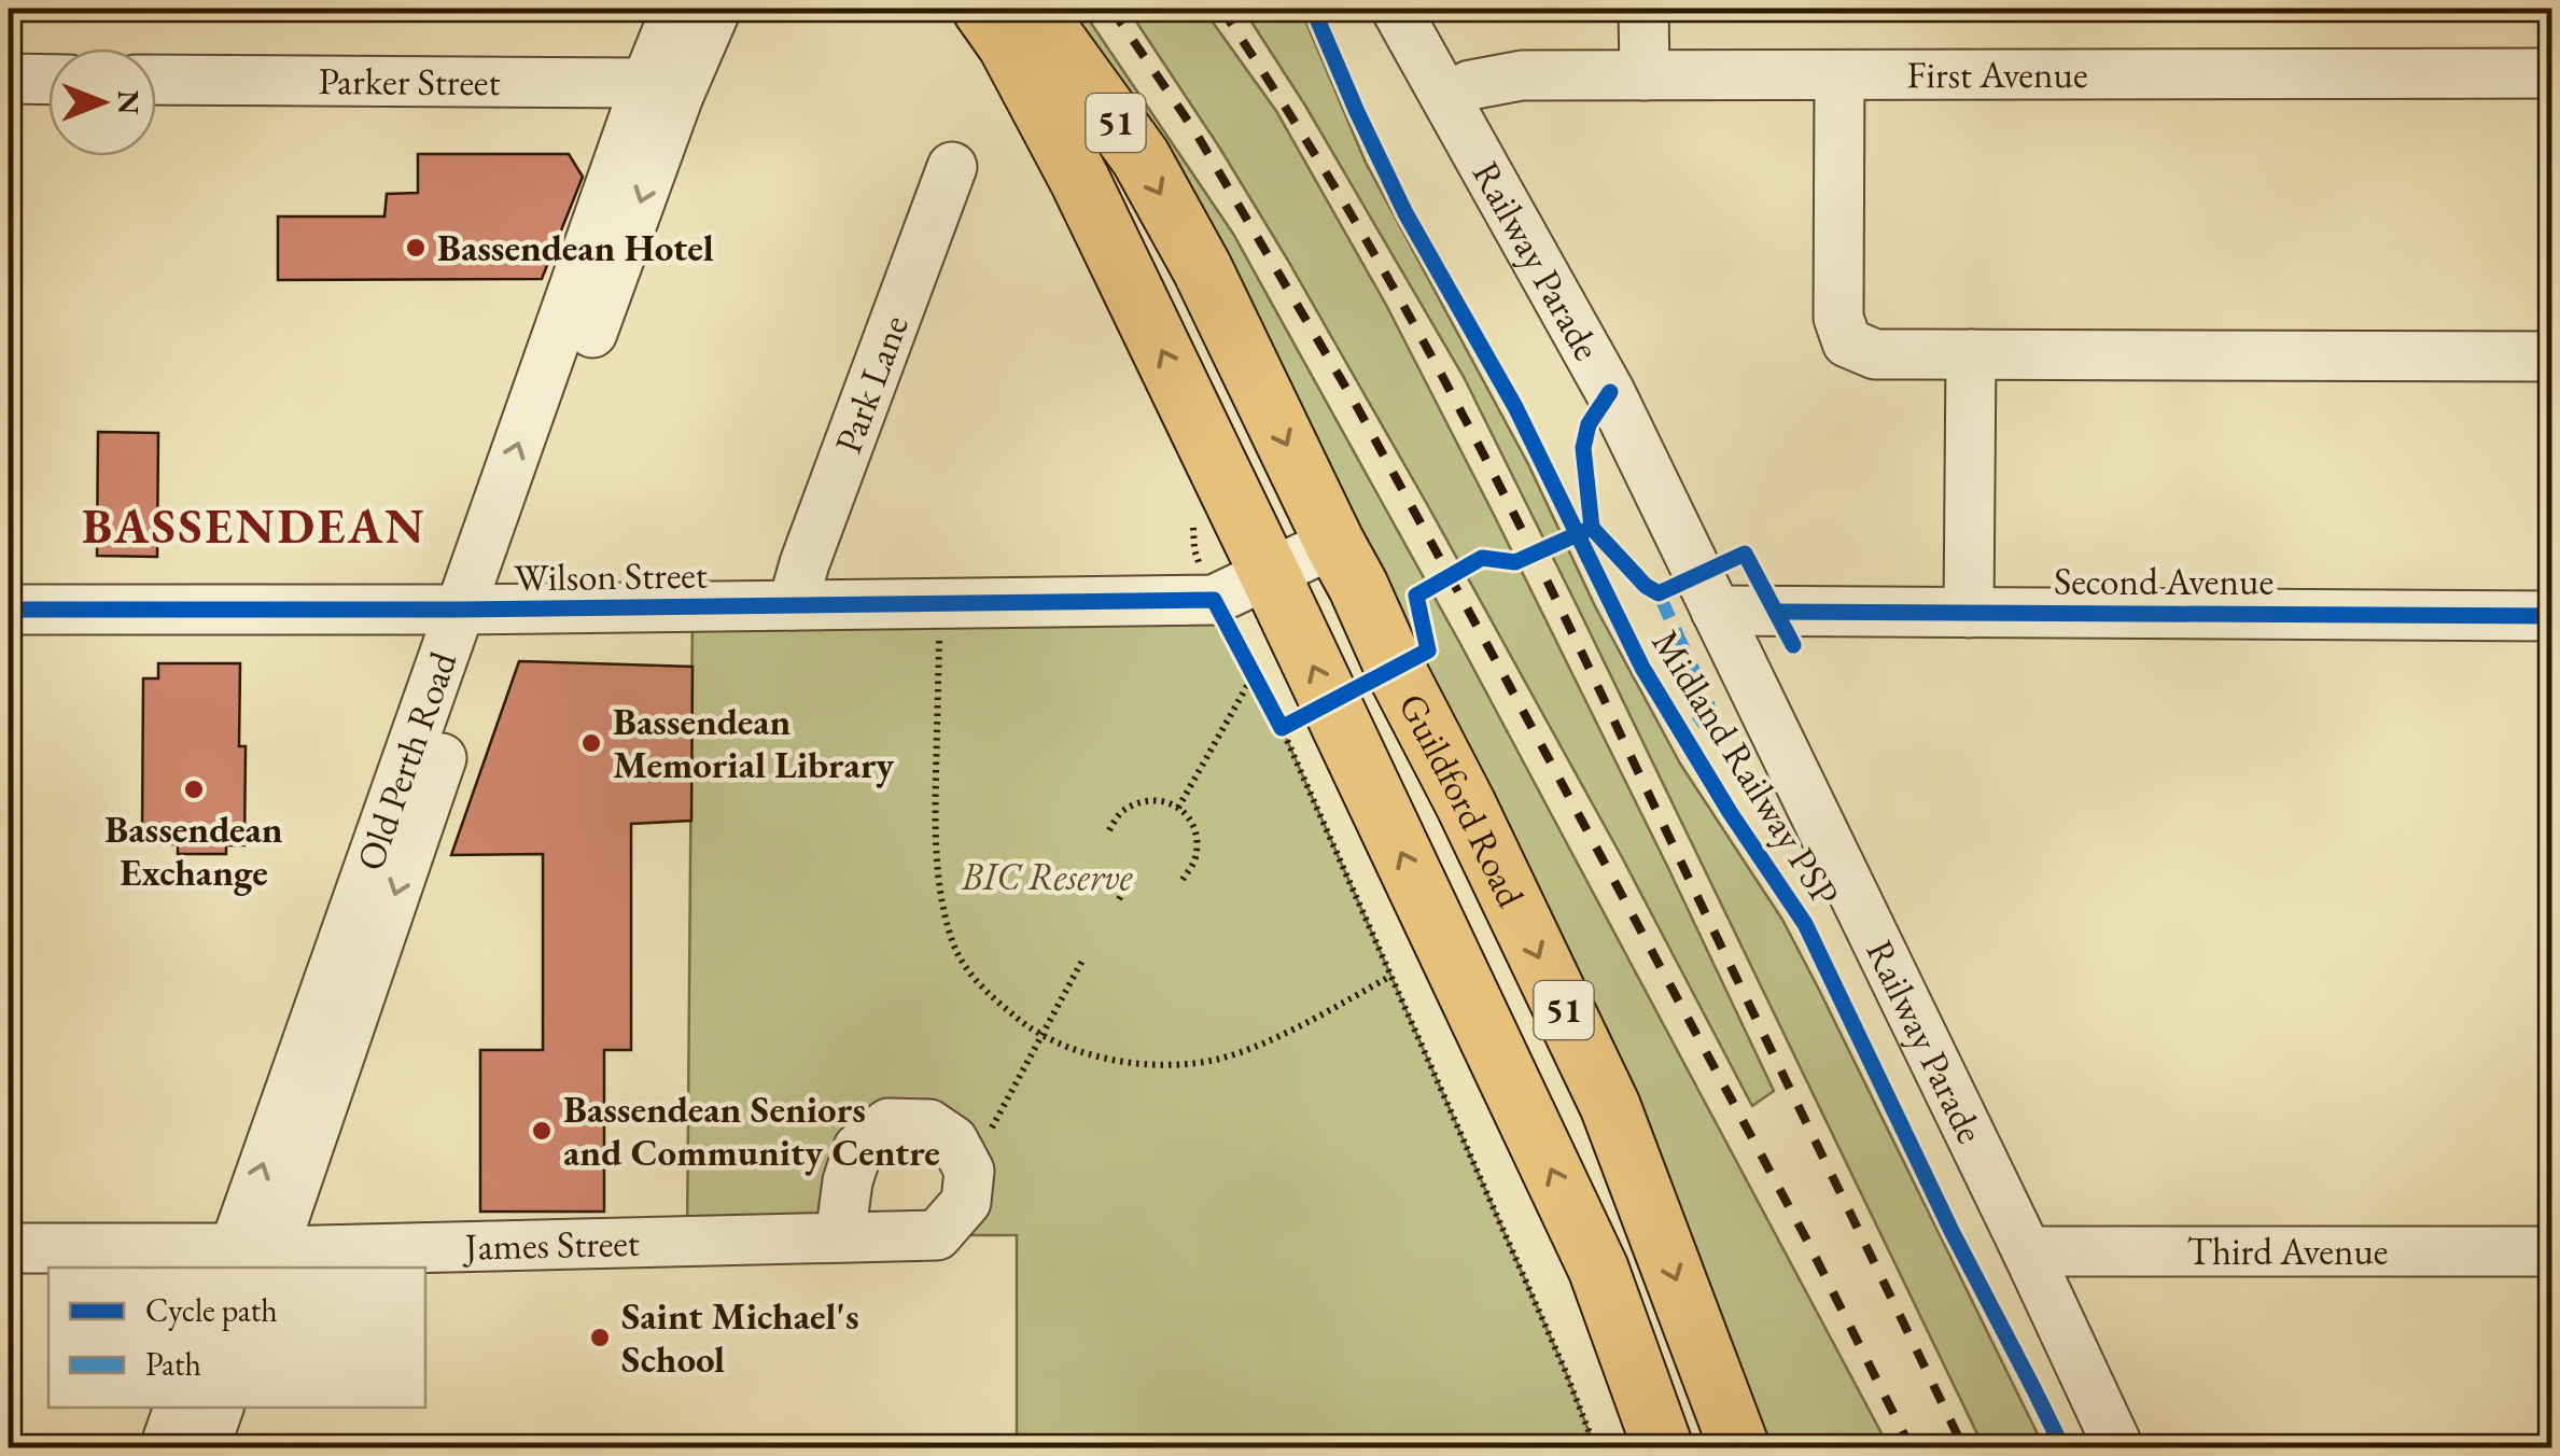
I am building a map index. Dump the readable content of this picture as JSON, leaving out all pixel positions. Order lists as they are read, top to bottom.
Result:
{
  "streets": {
    "highway": ["51", "Guildford Road"],
    "street": [
      "First Avenue",
      "Parker Street",
      "Railway Parade",
      "Park Lane",
      "Wilson Street",
      "Second Avenue",
      "Old Perth Road",
      "James Street",
      "Third Avenue"
    ],
    "cycle path": ["Midland Railway PSP"]
  },
  "crossings": [
    ["First Avenue", "Railway Parade"],
    ["Parker Street", "Old Perth Road"],
    ["Railway Parade", "Second Avenue"],
    ["Railway Parade", "Third Avenue"],
    ["Park Lane", "Wilson Street"],
    ["Wilson Street", "Old Perth Road"],
    ["Wilson Street", "Guildford Road"],
    ["Old Perth Road", "James Street"]
  ],
  "districts": ["BASSENDEAN"],
  "parks": ["BIC Reserve"],
  "places": [
    "Bassendean Hotel",
    "Bassendean Memorial Library",
    "Bassendean Exchange",
    "Bassendean Seniors and Community Centre",
    "Saint Michael's School"
  ],
  "legend": ["Cycle path", "Path"],
  "north": "right"
}
